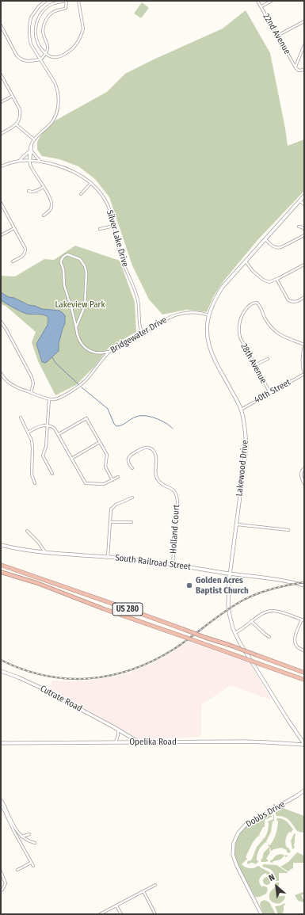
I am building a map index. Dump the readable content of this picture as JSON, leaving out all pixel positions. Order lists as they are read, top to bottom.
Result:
{
  "streets": {
    "highway": ["US 280"],
    "street": [
      "22nd Avenue",
      "Silver Lake Drive",
      "Bridgewater Drive",
      "28th Avenue",
      "40th Street",
      "Lakewood Drive",
      "Holland Court",
      "South Railroad Street",
      "Cutrate Road",
      "Opelika Road",
      "Dobbs Drive"
    ]
  },
  "crossings": [
    ["Silver Lake Drive", "Bridgewater Drive"],
    ["Bridgewater Drive", "Lakewood Drive"],
    ["28th Avenue", "40th Street"],
    ["40th Street", "Lakewood Drive"],
    ["Lakewood Drive", "South Railroad Street"],
    ["Lakewood Drive", "Opelika Road"],
    ["Holland Court", "South Railroad Street"],
    ["Cutrate Road", "Opelika Road"]
  ],
  "parks": ["Lakeview Park"],
  "places": ["Golden Acres Baptist Church"],
  "north": "top left"
}
